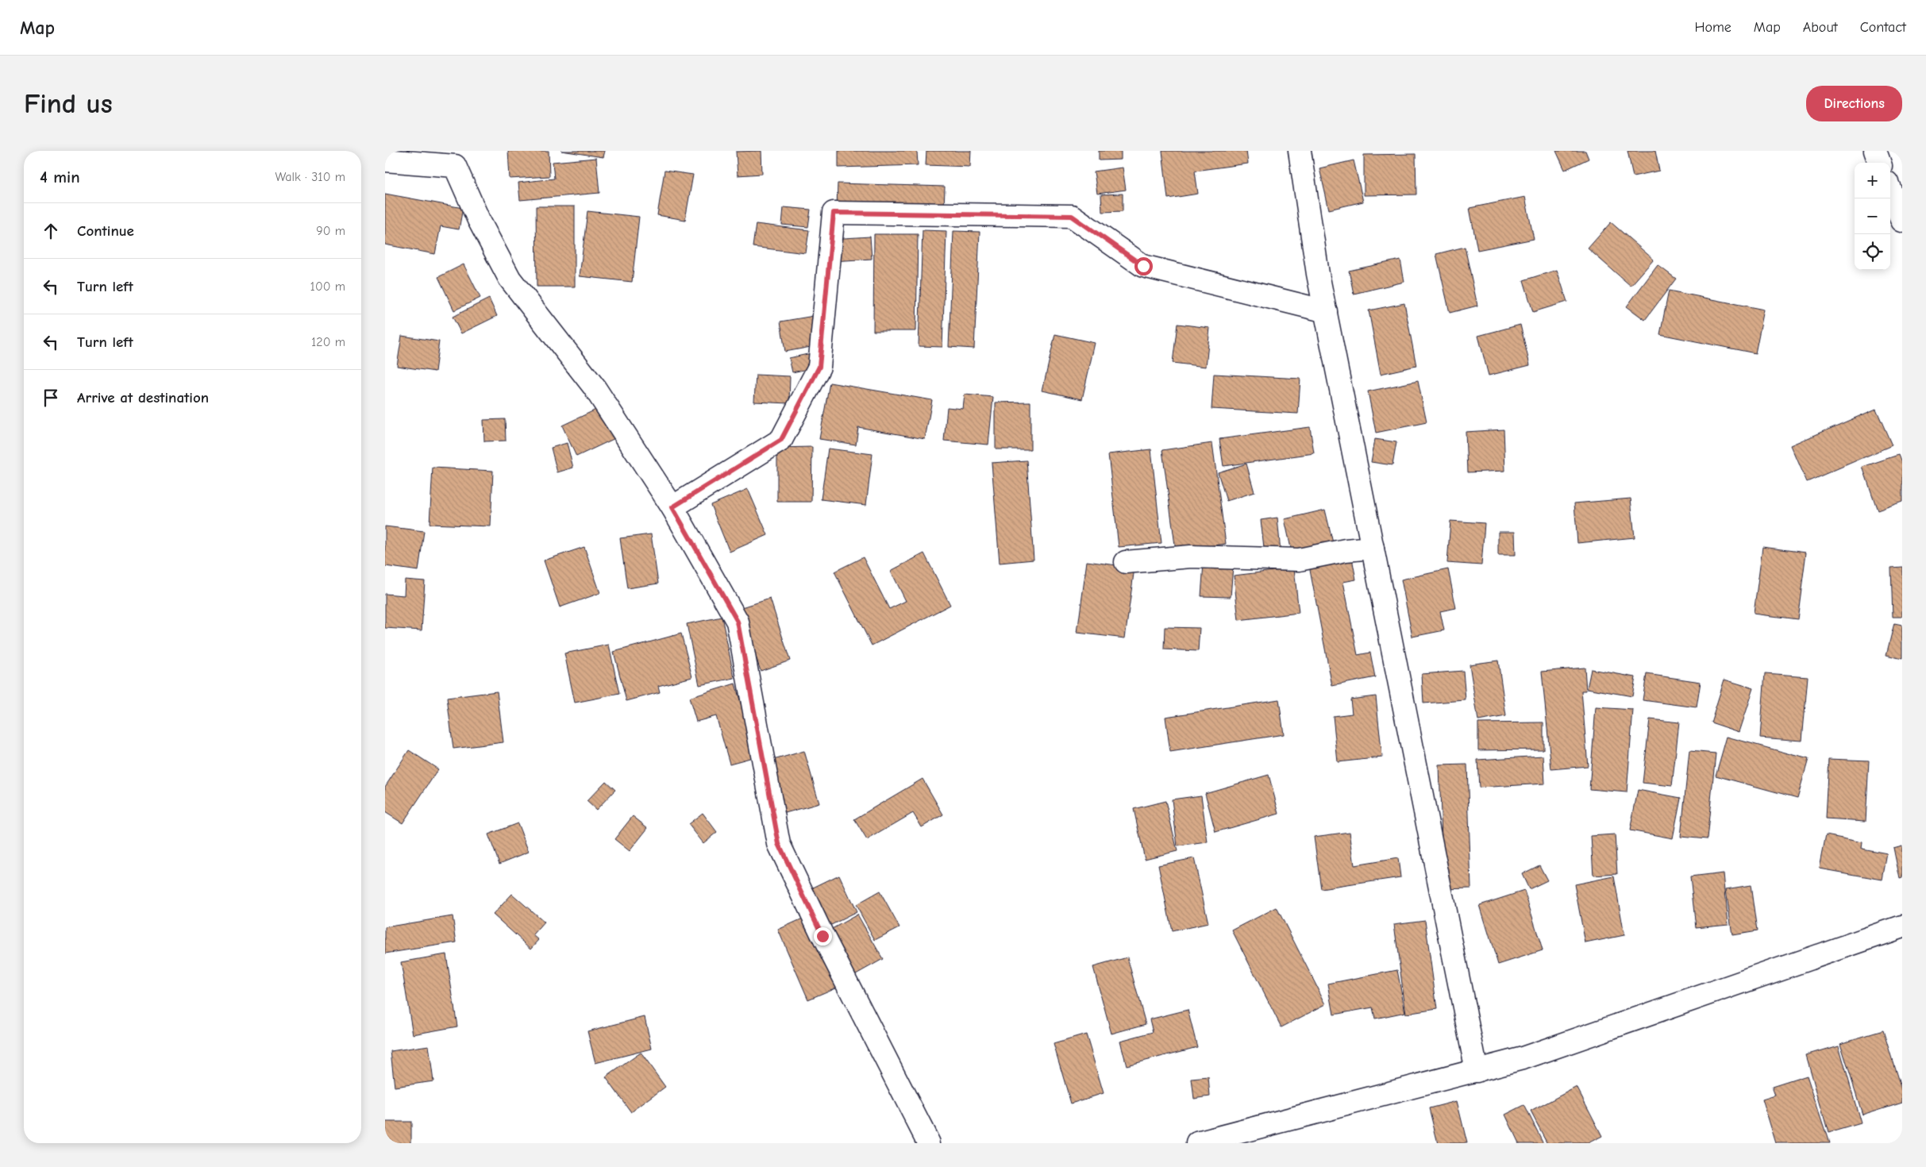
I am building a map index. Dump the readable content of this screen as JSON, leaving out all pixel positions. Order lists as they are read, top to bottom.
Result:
{
  "page": {
    "header": "Map",
    "nav": [
      "Home",
      "Map",
      "About",
      "Contact"
    ],
    "buttons": "Directions",
    "title": "Find us",
    "heading": ["4 min", "Walk · 310 m"],
    "map_buttons": ["+", "−"],
    "list": [
      ["Continue", "90 m"],
      ["Turn left", "100 m"],
      ["Turn left", "120 m"],
      "Arrive at destination"
    ]
  }
}
